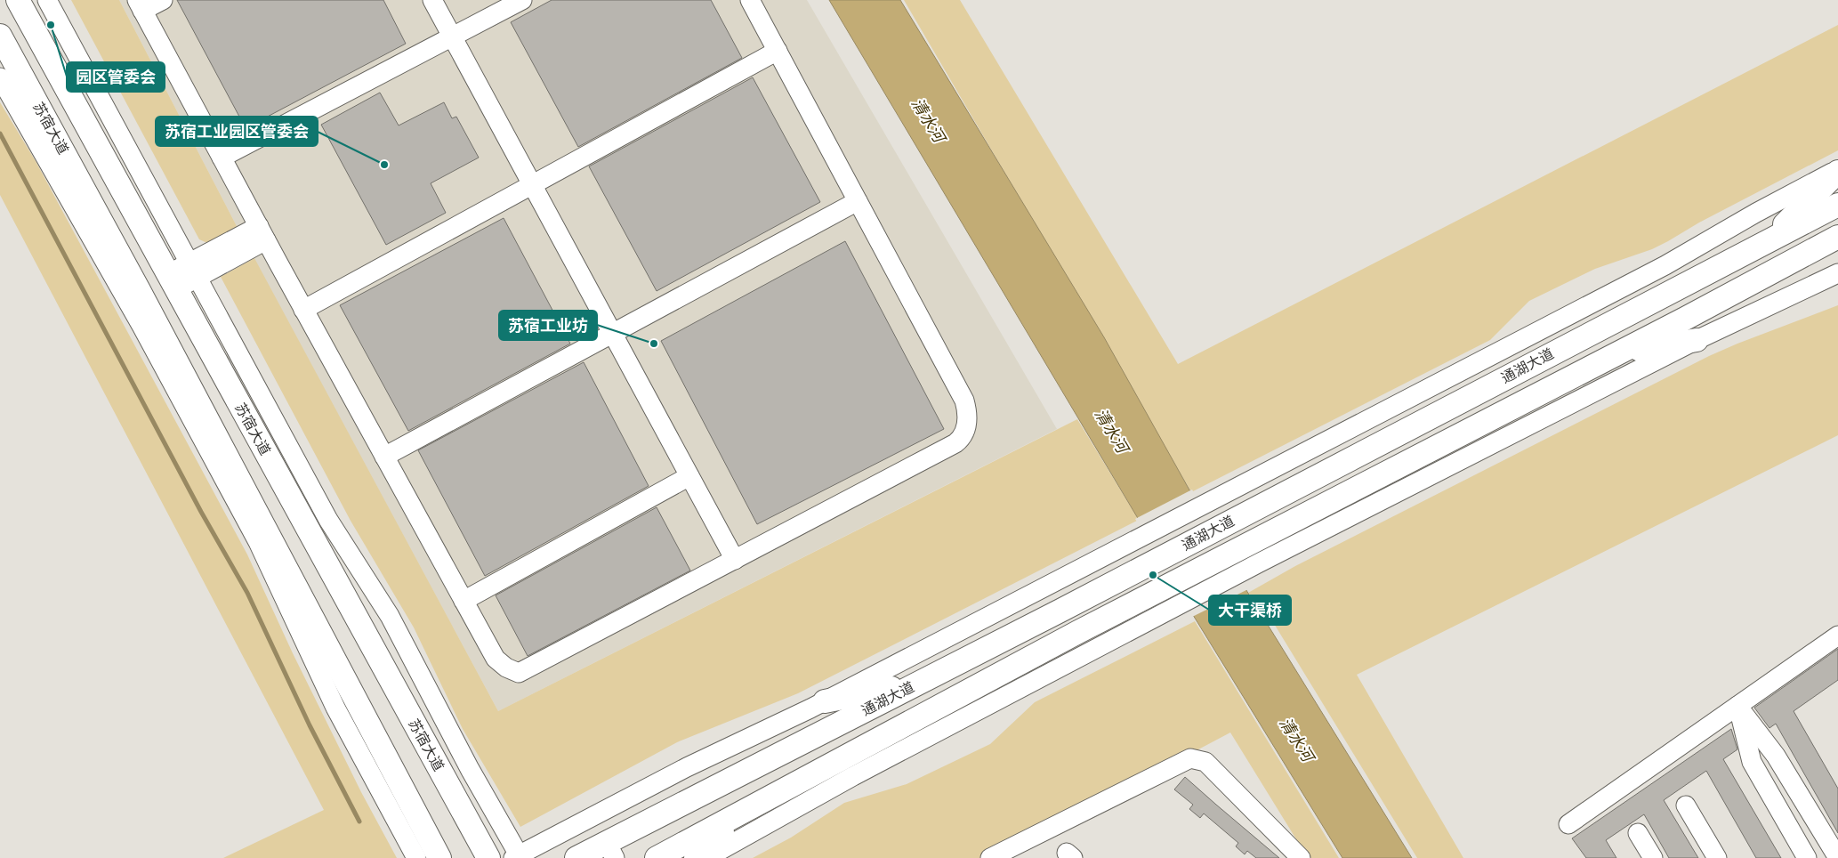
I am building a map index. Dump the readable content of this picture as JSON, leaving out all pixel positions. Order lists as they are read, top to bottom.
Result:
{
  "streets": {
    "main road": ["苏宿大道", "通湖大道"]
  },
  "water": ["清水河"],
  "places": [
    "园区管委会",
    "苏宿工业园区管委会",
    "苏宿工业坊",
    "大干渠桥"
  ]
}
